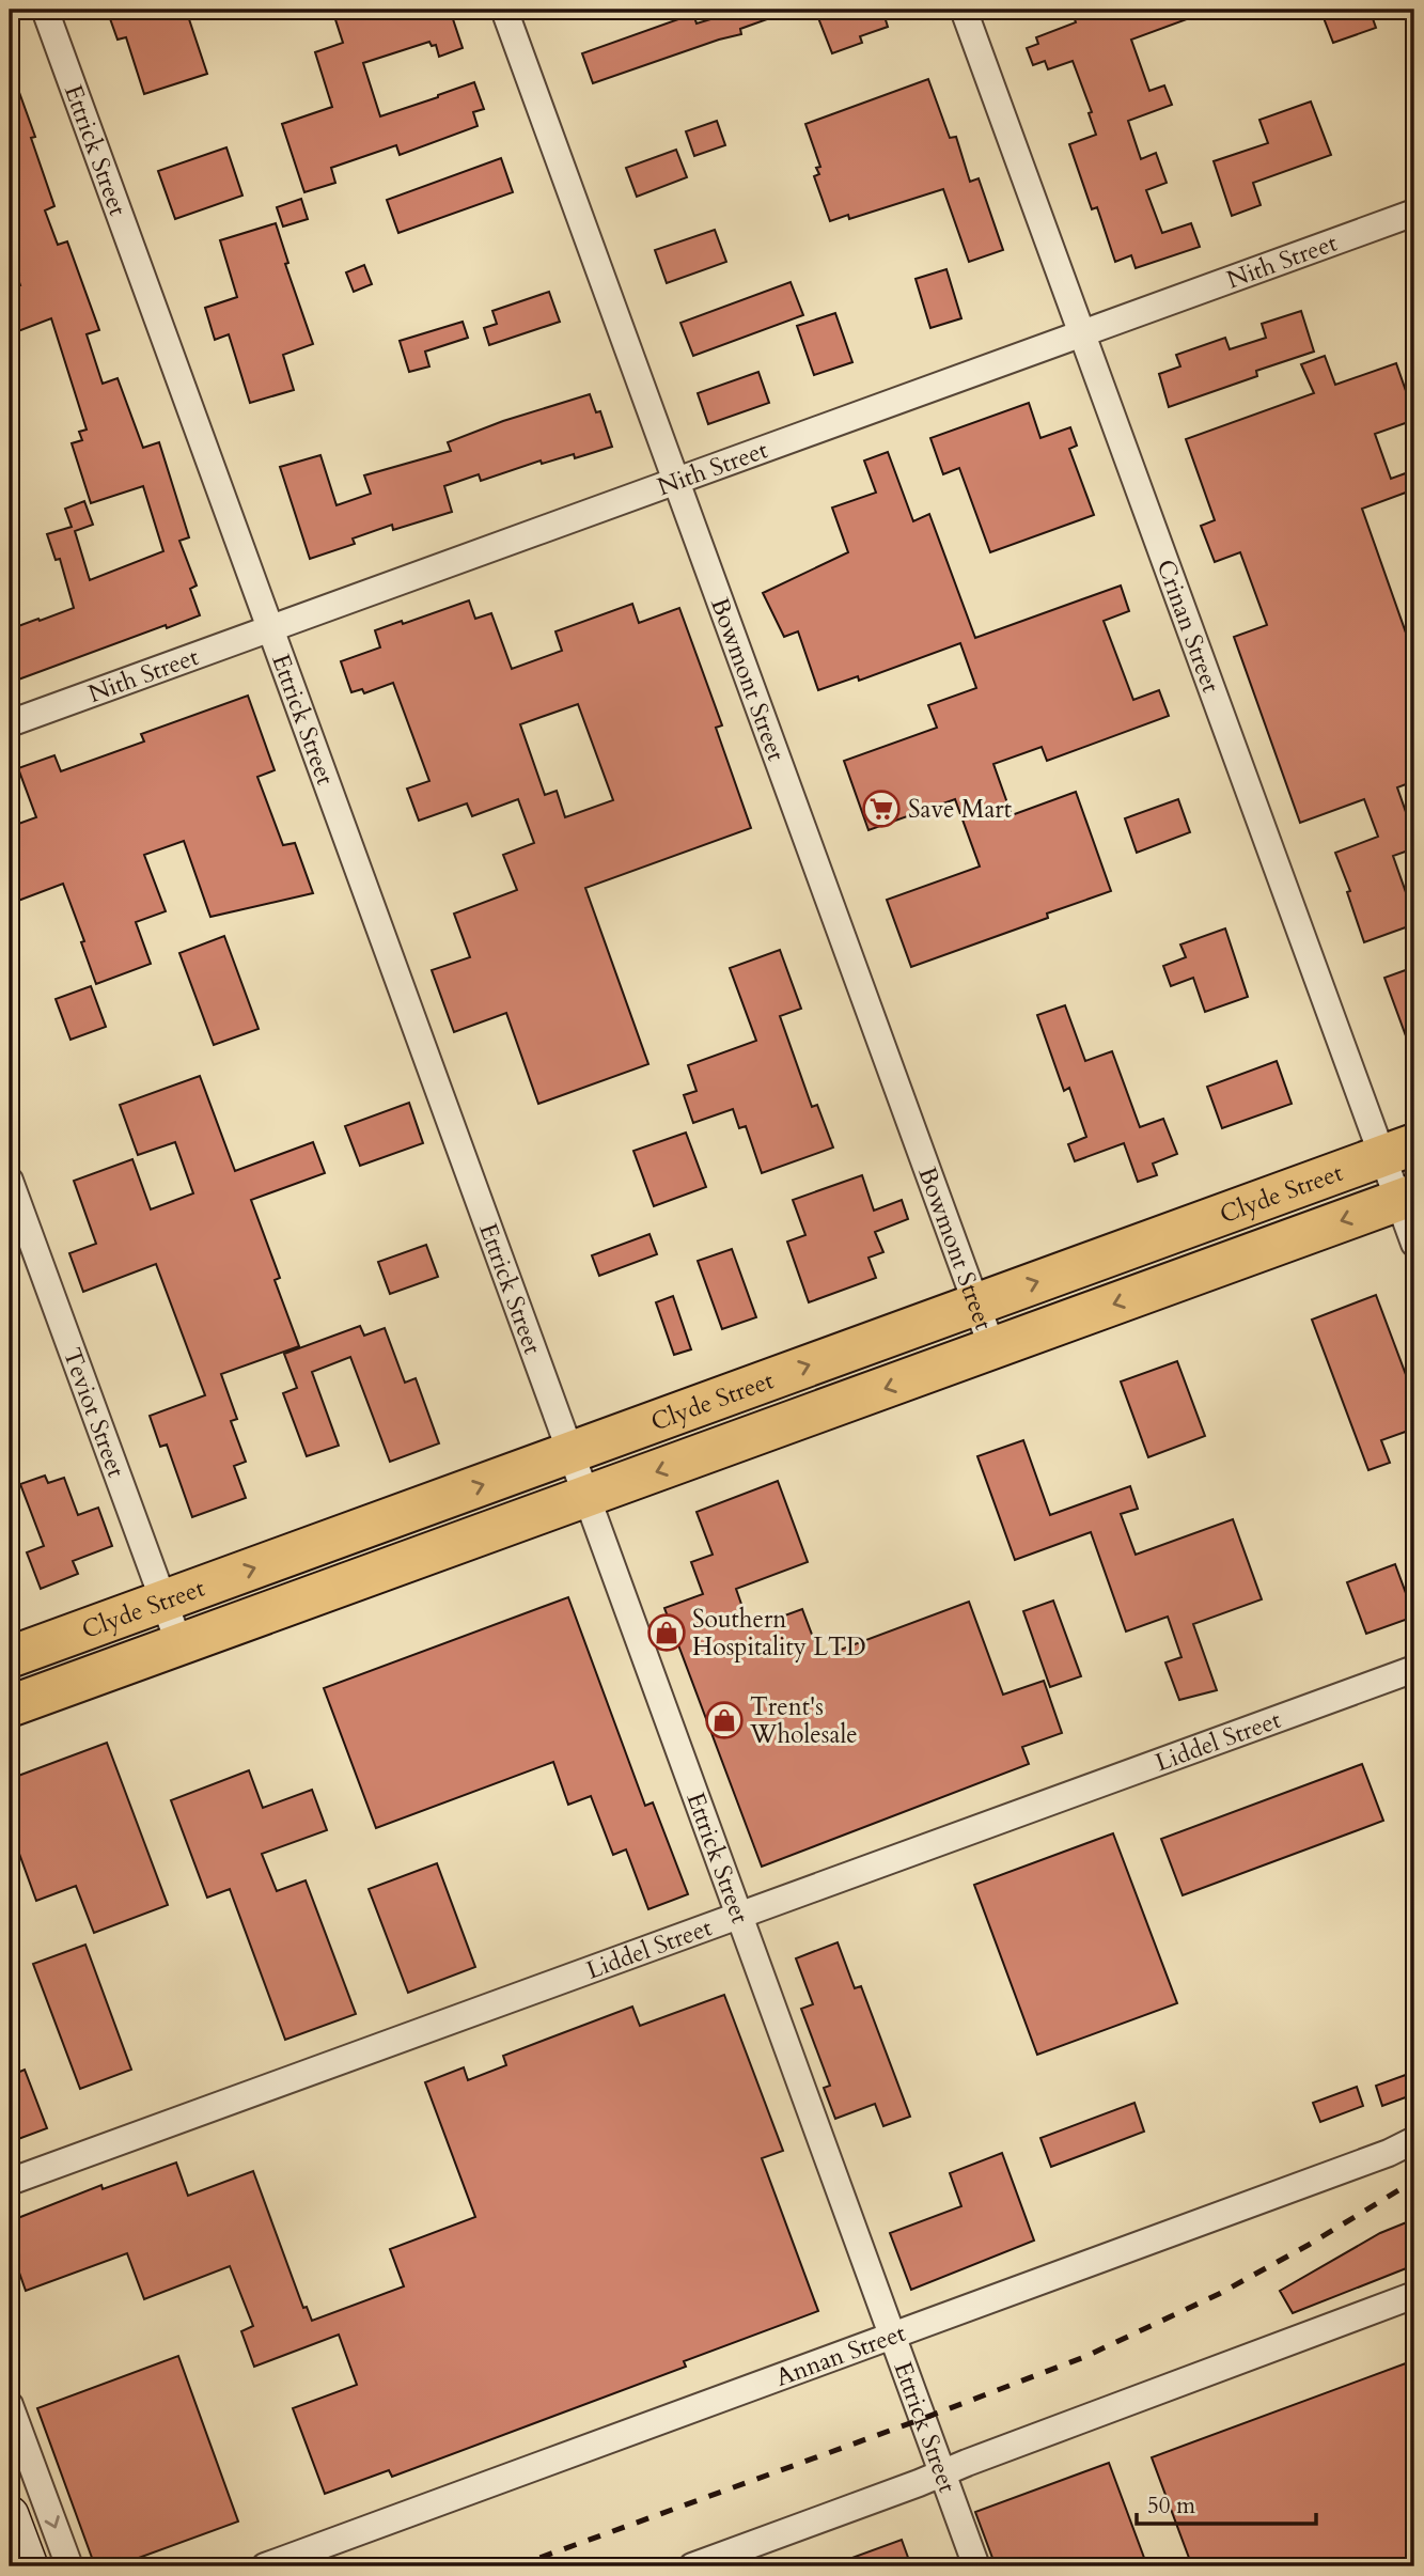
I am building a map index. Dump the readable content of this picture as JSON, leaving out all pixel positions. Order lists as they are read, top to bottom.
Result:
{
  "streets": {
    "highway": ["Clyde Street"],
    "street": [
      "Ettrick Street",
      "Nith Street",
      "Crinan Street",
      "Bowmont Street",
      "Teviot Street",
      "Liddel Street",
      "Annan Street"
    ]
  },
  "crossings": [
    ["Ettrick Street", "Nith Street"],
    ["Ettrick Street", "Clyde Street"],
    ["Ettrick Street", "Liddel Street"],
    ["Ettrick Street", "Annan Street"],
    ["Nith Street", "Crinan Street"],
    ["Nith Street", "Bowmont Street"],
    ["Crinan Street", "Clyde Street"],
    ["Bowmont Street", "Clyde Street"],
    ["Clyde Street", "Teviot Street"]
  ],
  "places": {
    "supermarket": ["Save Mart"],
    "shop": ["Southern Hospitality LTD", "Trent's Wholesale"]
  },
  "scale_bar": "50 m"
}
